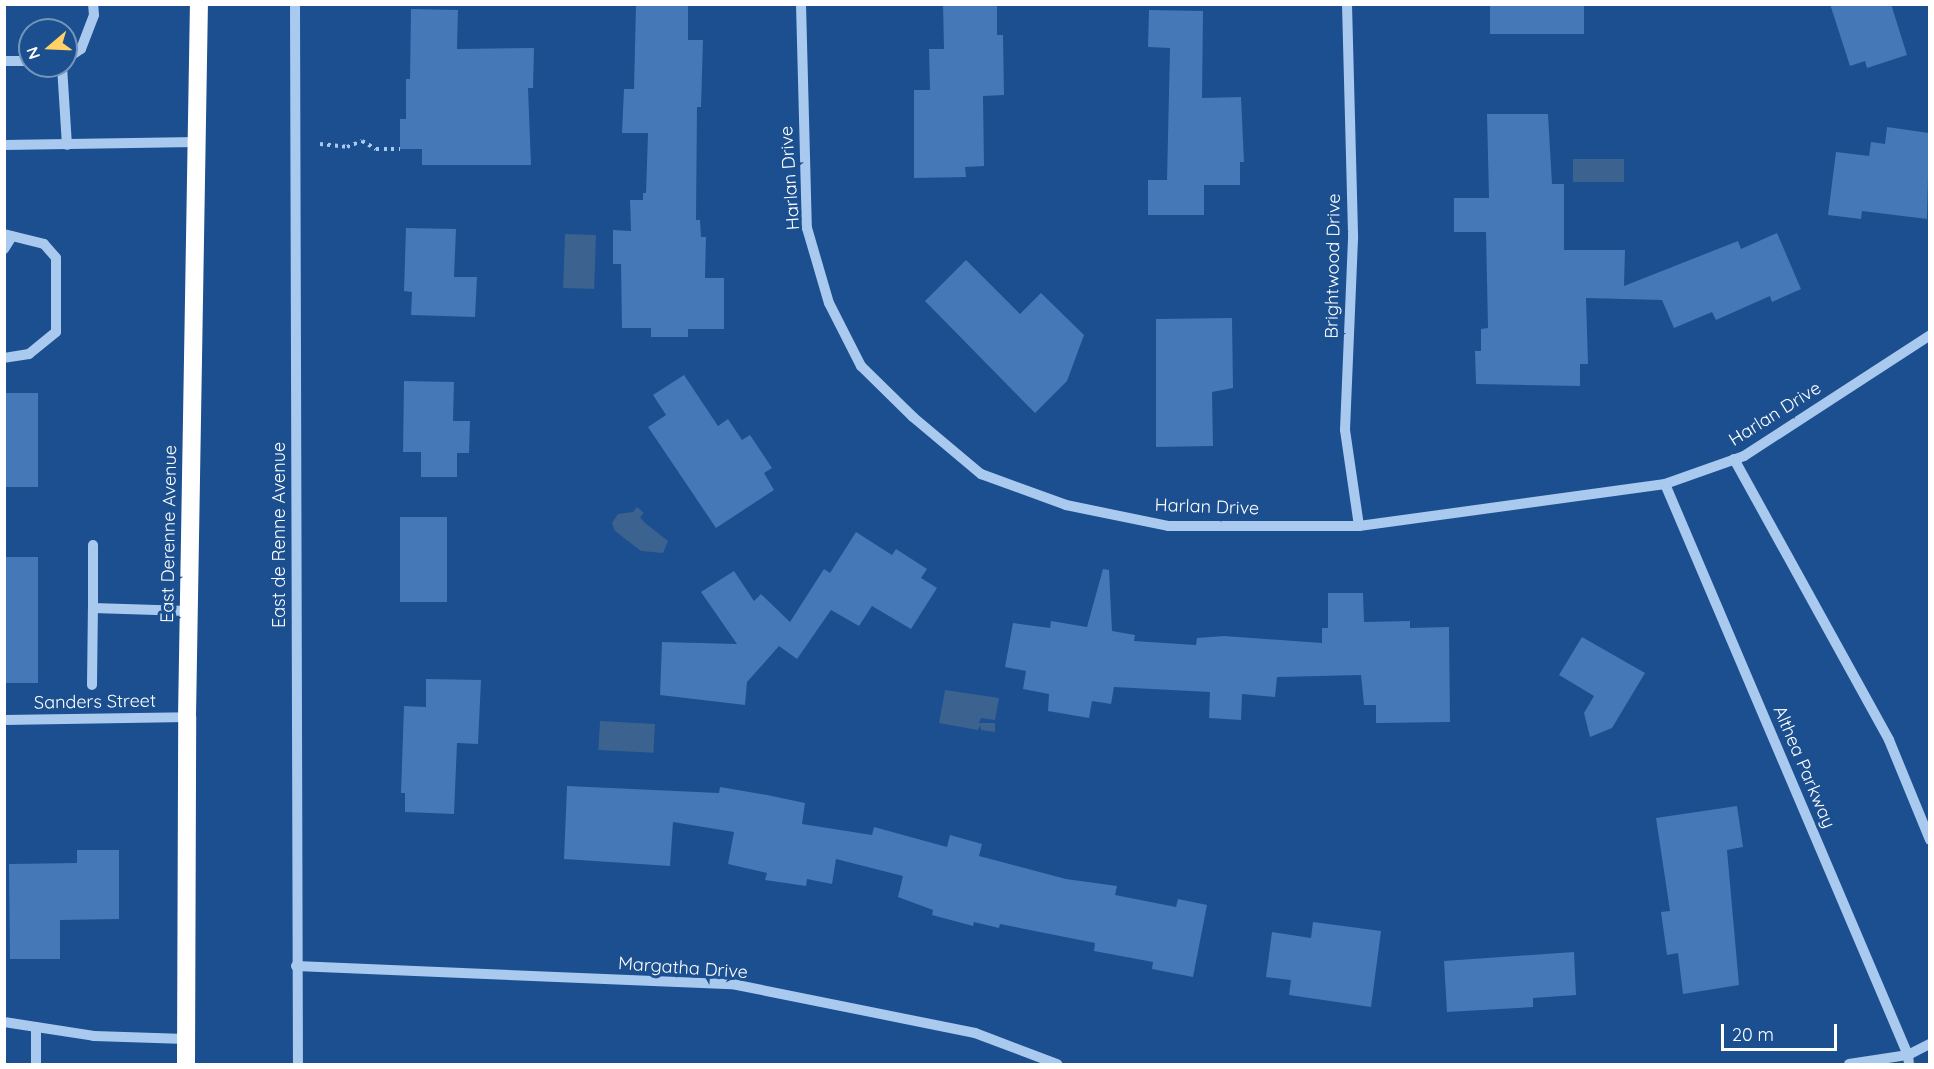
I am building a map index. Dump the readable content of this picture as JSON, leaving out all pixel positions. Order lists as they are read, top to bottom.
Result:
{
  "streets": {
    "highway": ["East Derenne Avenue"],
    "street": [
      "Harlan Drive",
      "Brightwood Drive",
      "East de Renne Avenue",
      "Sanders Street",
      "Althea Parkway",
      "Margatha Drive"
    ]
  },
  "crossings": [
    ["Harlan Drive", "Brightwood Drive"],
    ["Harlan Drive", "Althea Parkway"],
    ["East Derenne Avenue", "Sanders Street"],
    ["East de Renne Avenue", "Margatha Drive"]
  ],
  "scale_bar": "20 m",
  "north": "left"
}
